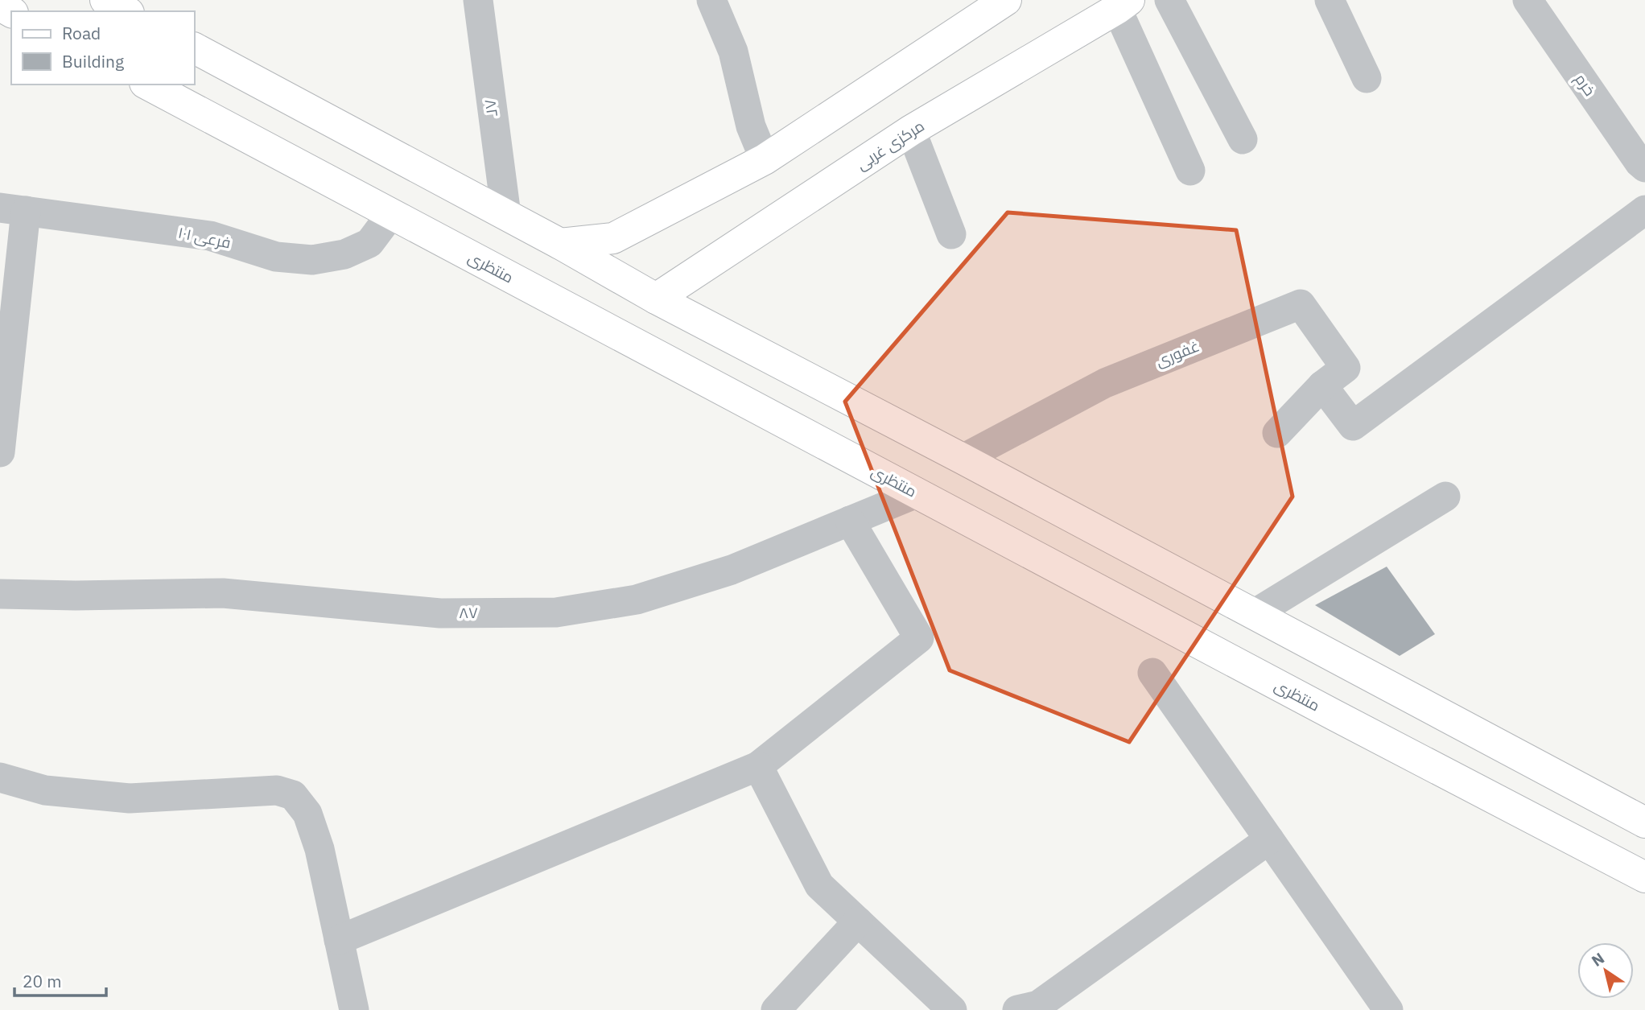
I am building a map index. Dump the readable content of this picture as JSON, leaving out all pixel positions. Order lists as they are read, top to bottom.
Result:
{
  "streets": {
    "main road": ["مرکزی غربی", "منتظری"],
    "street": [
      "خرم",
      "۸۲",
      "فرعی ۱۰۱",
      "غفوری",
      "۸۷"
    ]
  },
  "crossings": [
    ["فرعی ۱۰۱", "منتظری"],
    ["منتظری", "۸۷"]
  ],
  "legend": ["Road", "Building"],
  "scale_bar": "20 m",
  "north": "top left"
}
